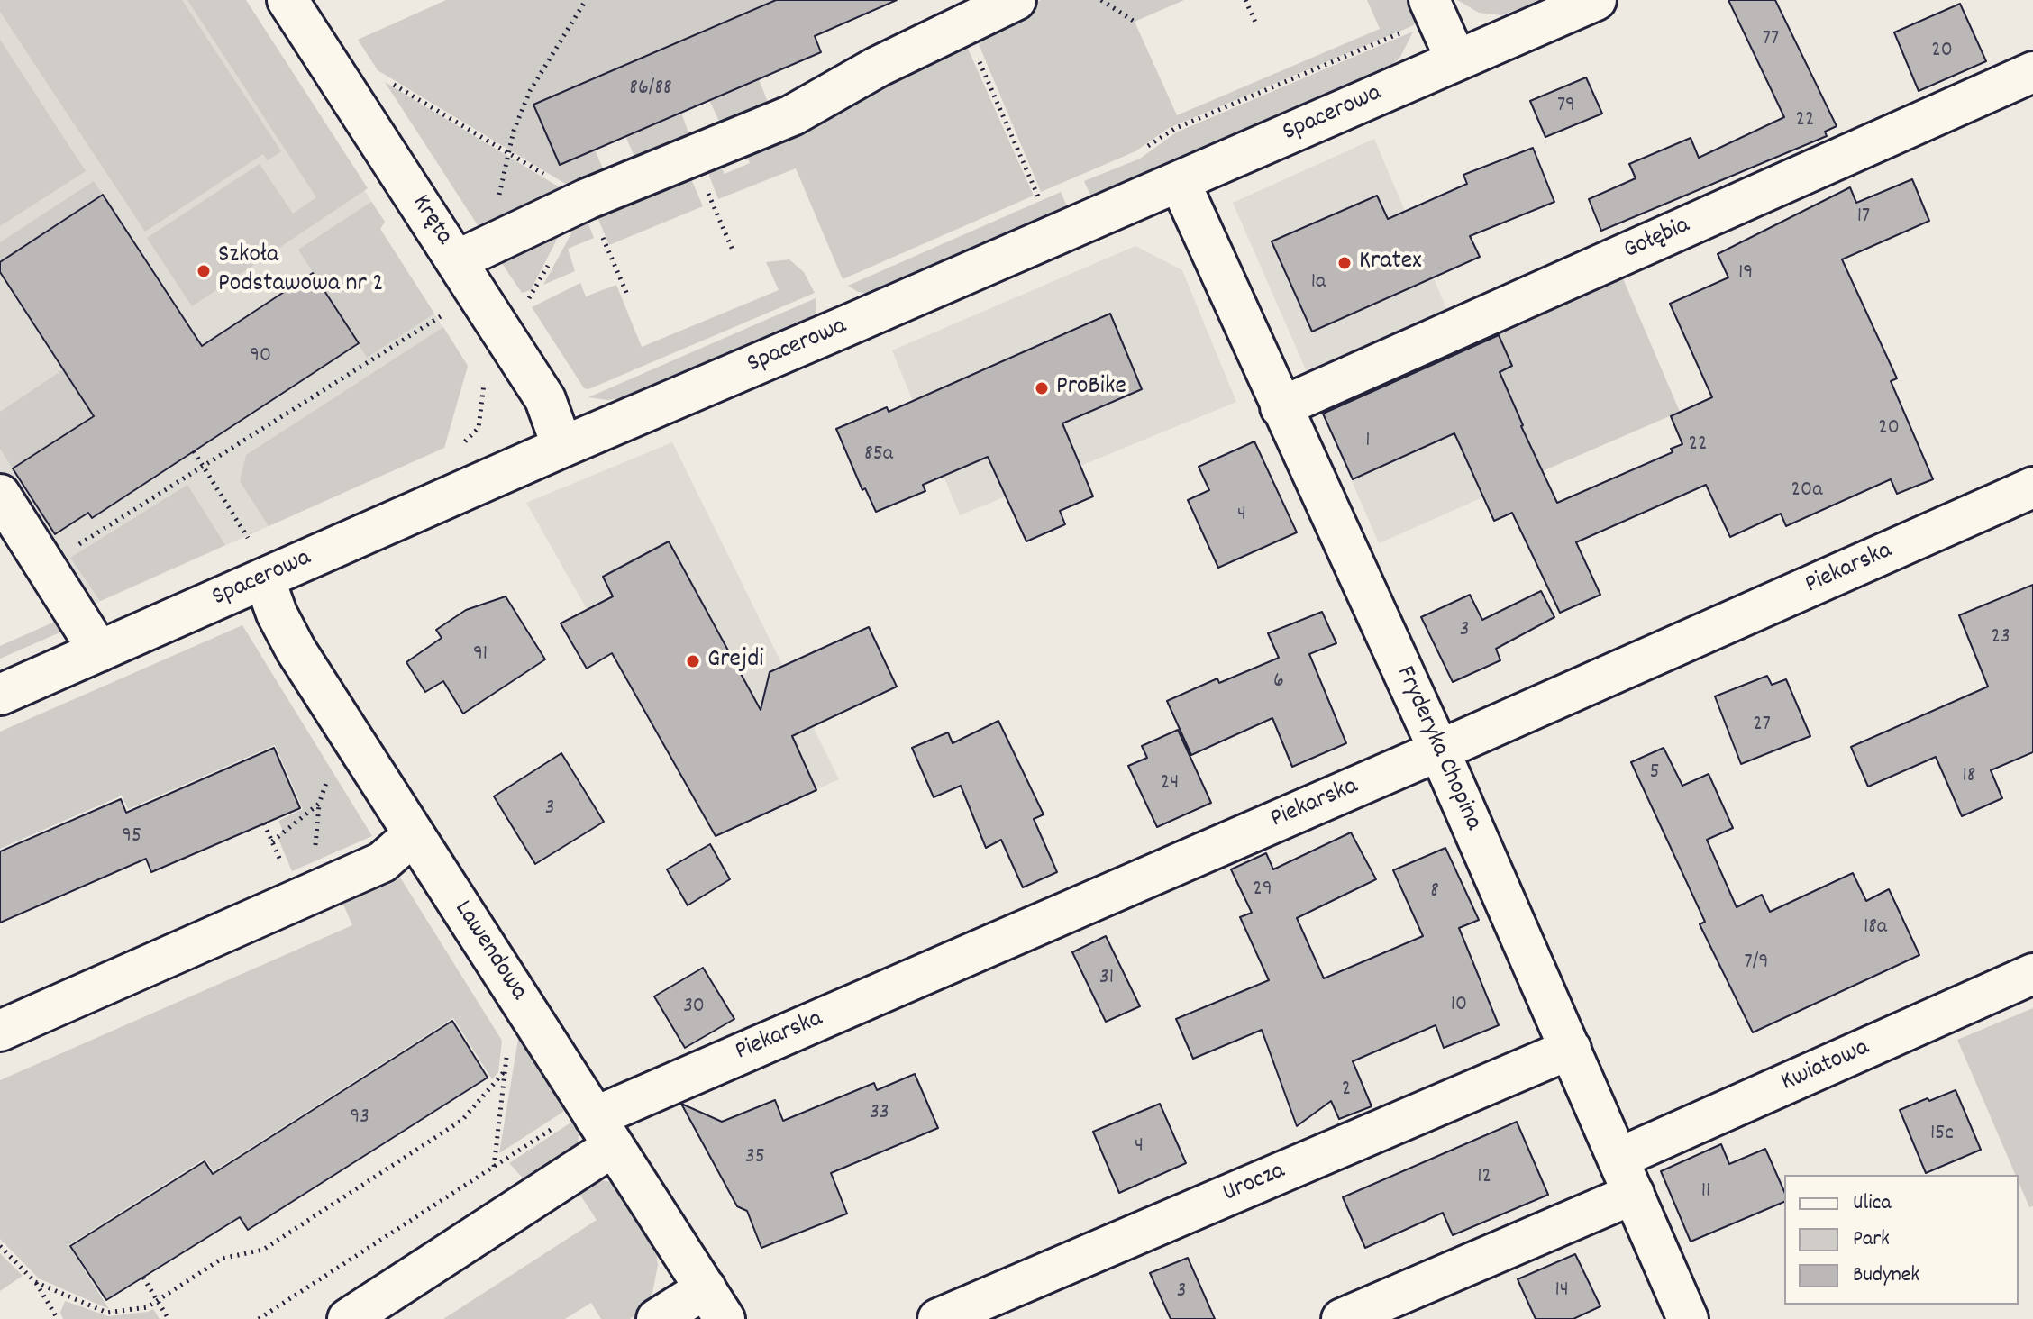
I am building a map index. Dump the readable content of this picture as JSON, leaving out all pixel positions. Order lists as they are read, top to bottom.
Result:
{
  "streets": {
    "street": [
      "Spacerowa",
      "Kręta",
      "Gołębia",
      "Piekarska",
      "Fryderyka Chopina",
      "Lawendowa",
      "Kwiatowa",
      "Urocza"
    ]
  },
  "crossings": [
    ["Spacerowa", "Kręta"],
    ["Spacerowa", "Fryderyka Chopina"],
    ["Spacerowa", "Lawendowa"],
    ["Gołębia", "Fryderyka Chopina"],
    ["Piekarska", "Fryderyka Chopina"],
    ["Piekarska", "Lawendowa"],
    ["Fryderyka Chopina", "Kwiatowa"],
    ["Fryderyka Chopina", "Urocza"]
  ],
  "places": [
    "Kratex",
    "Szkoła Podstawowa nr 2",
    "ProBike",
    "Grejdi"
  ],
  "house_numbers": [
    "77",
    "20",
    "86/88",
    "79",
    "22",
    "17",
    "19",
    "1a",
    "90",
    "20",
    "1",
    "22",
    "85a",
    "20a",
    "4",
    "3",
    "23",
    "91",
    "6",
    "27",
    "5",
    "18",
    "24",
    "3",
    "95",
    "29",
    "8",
    "18a",
    "7/9",
    "31",
    "10",
    "30",
    "2",
    "33",
    "93",
    "15c",
    "4",
    "35",
    "12",
    "11",
    "14",
    "3"
  ],
  "legend": ["Ulica", "Park", "Budynek"]
}
